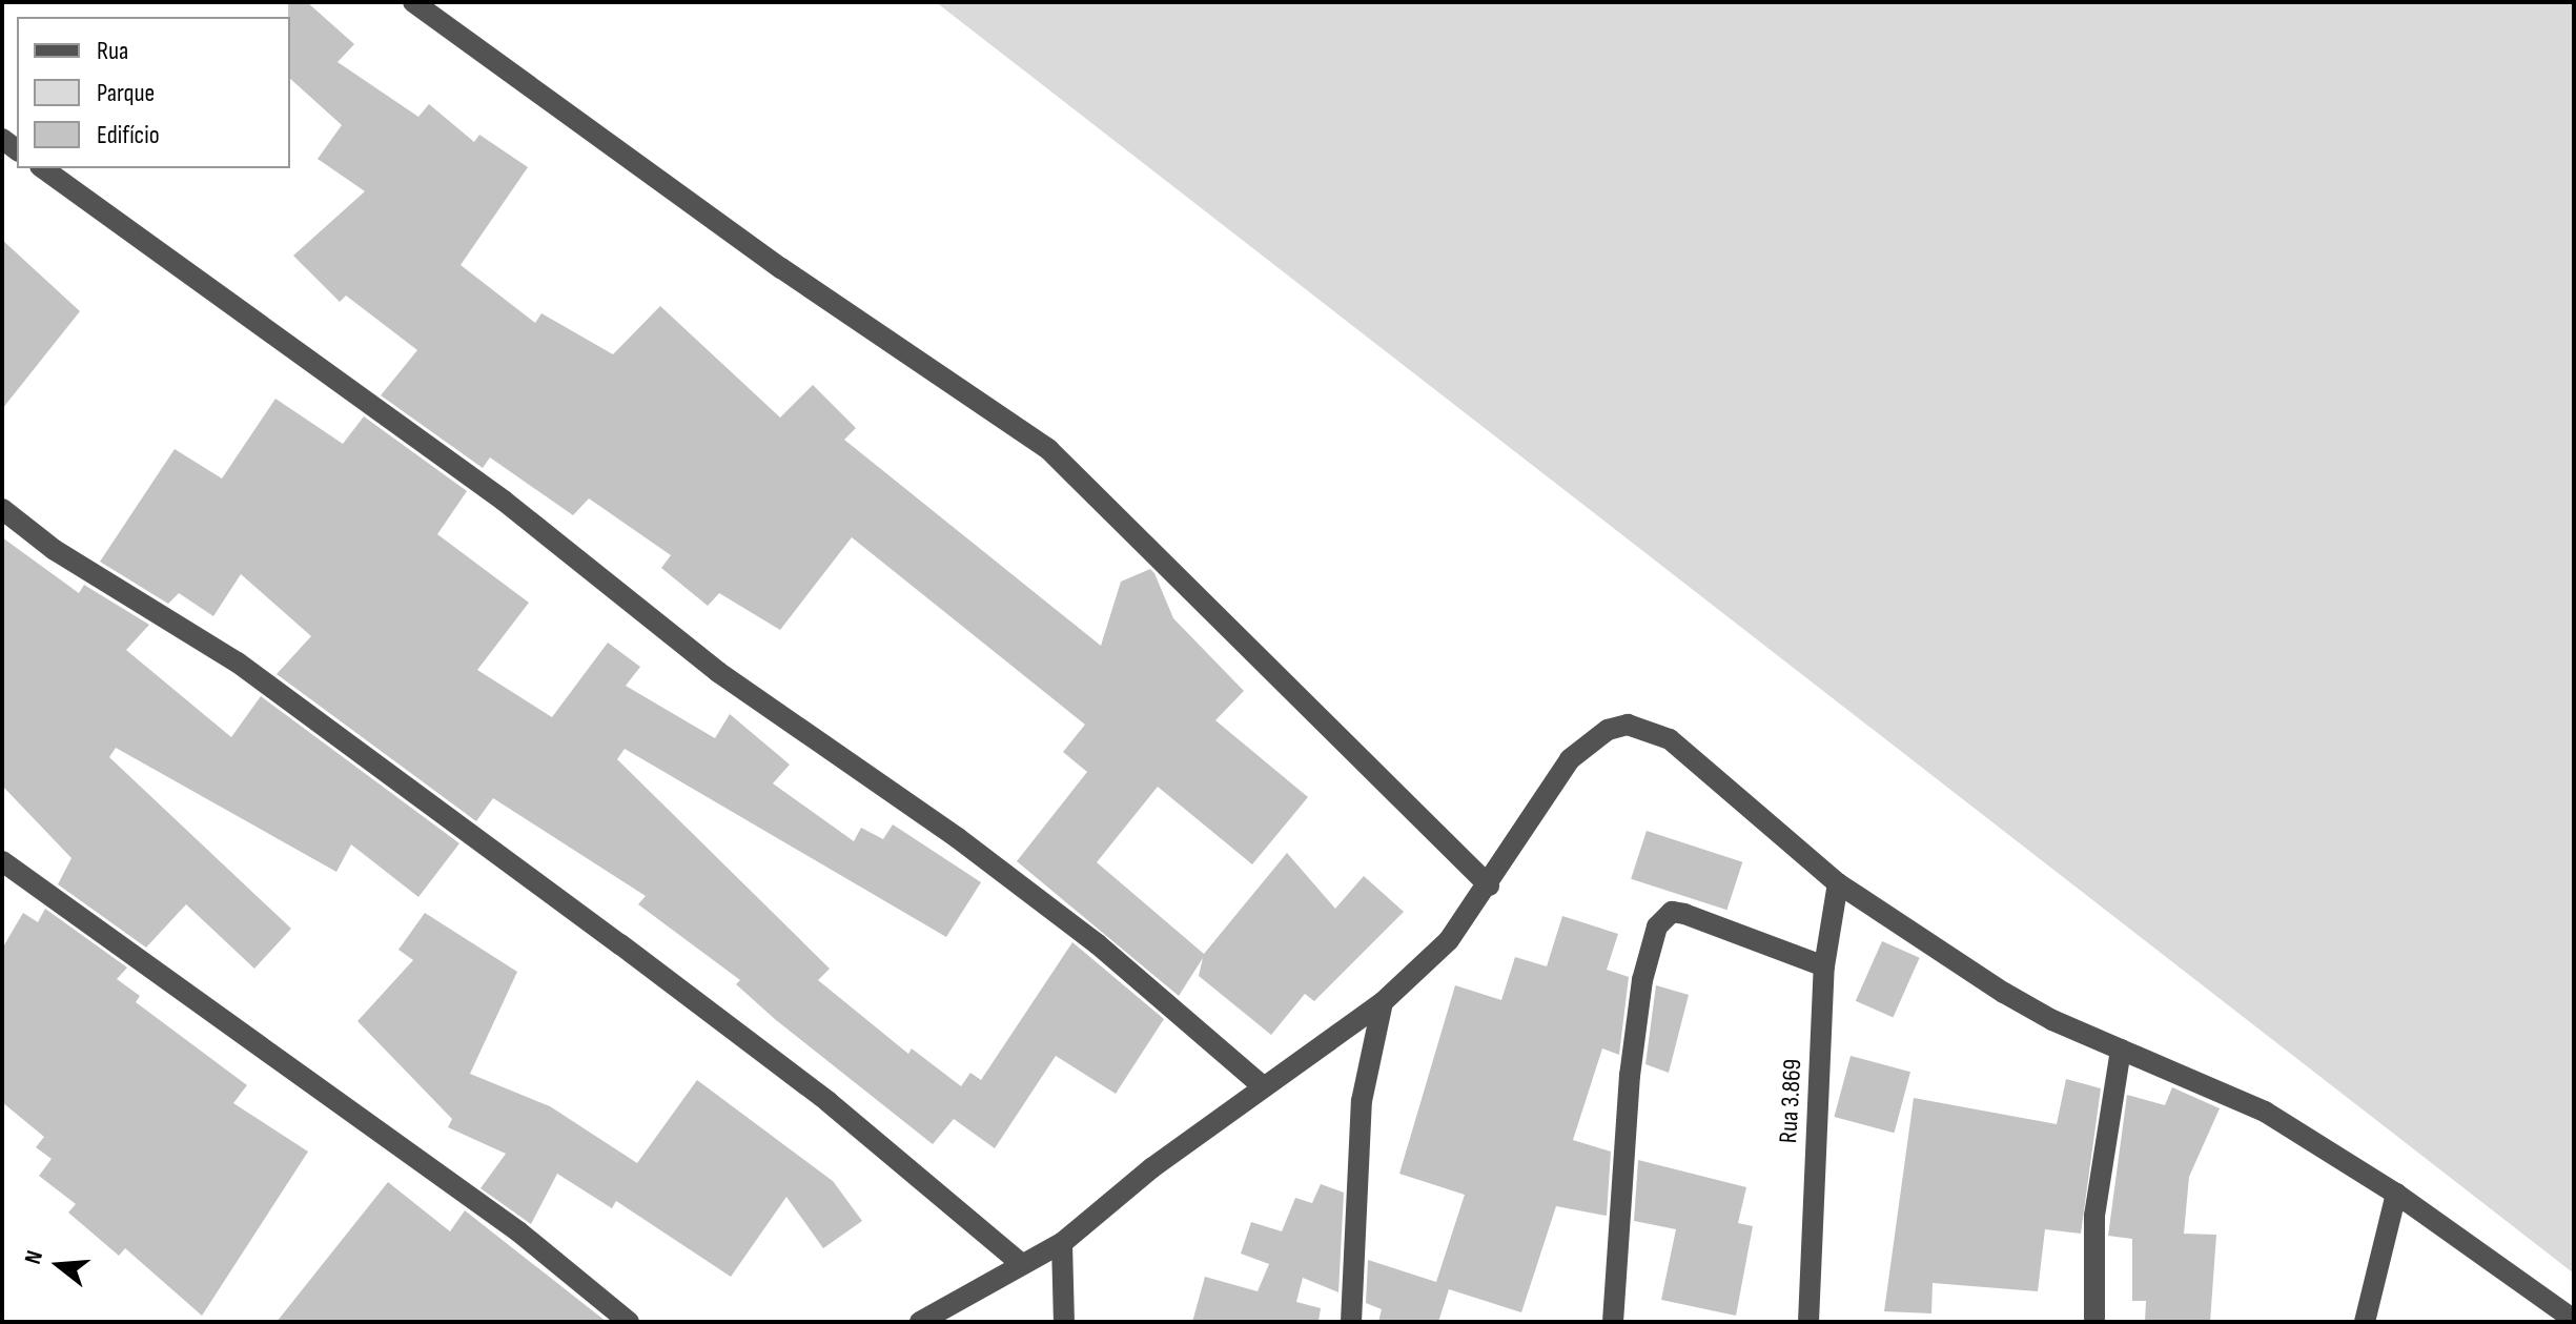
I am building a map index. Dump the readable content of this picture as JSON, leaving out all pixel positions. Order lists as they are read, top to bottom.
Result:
{
  "streets": {
    "street": ["Rua 3.869"]
  },
  "legend": ["Rua", "Parque", "Edifício"],
  "north": "left"
}
